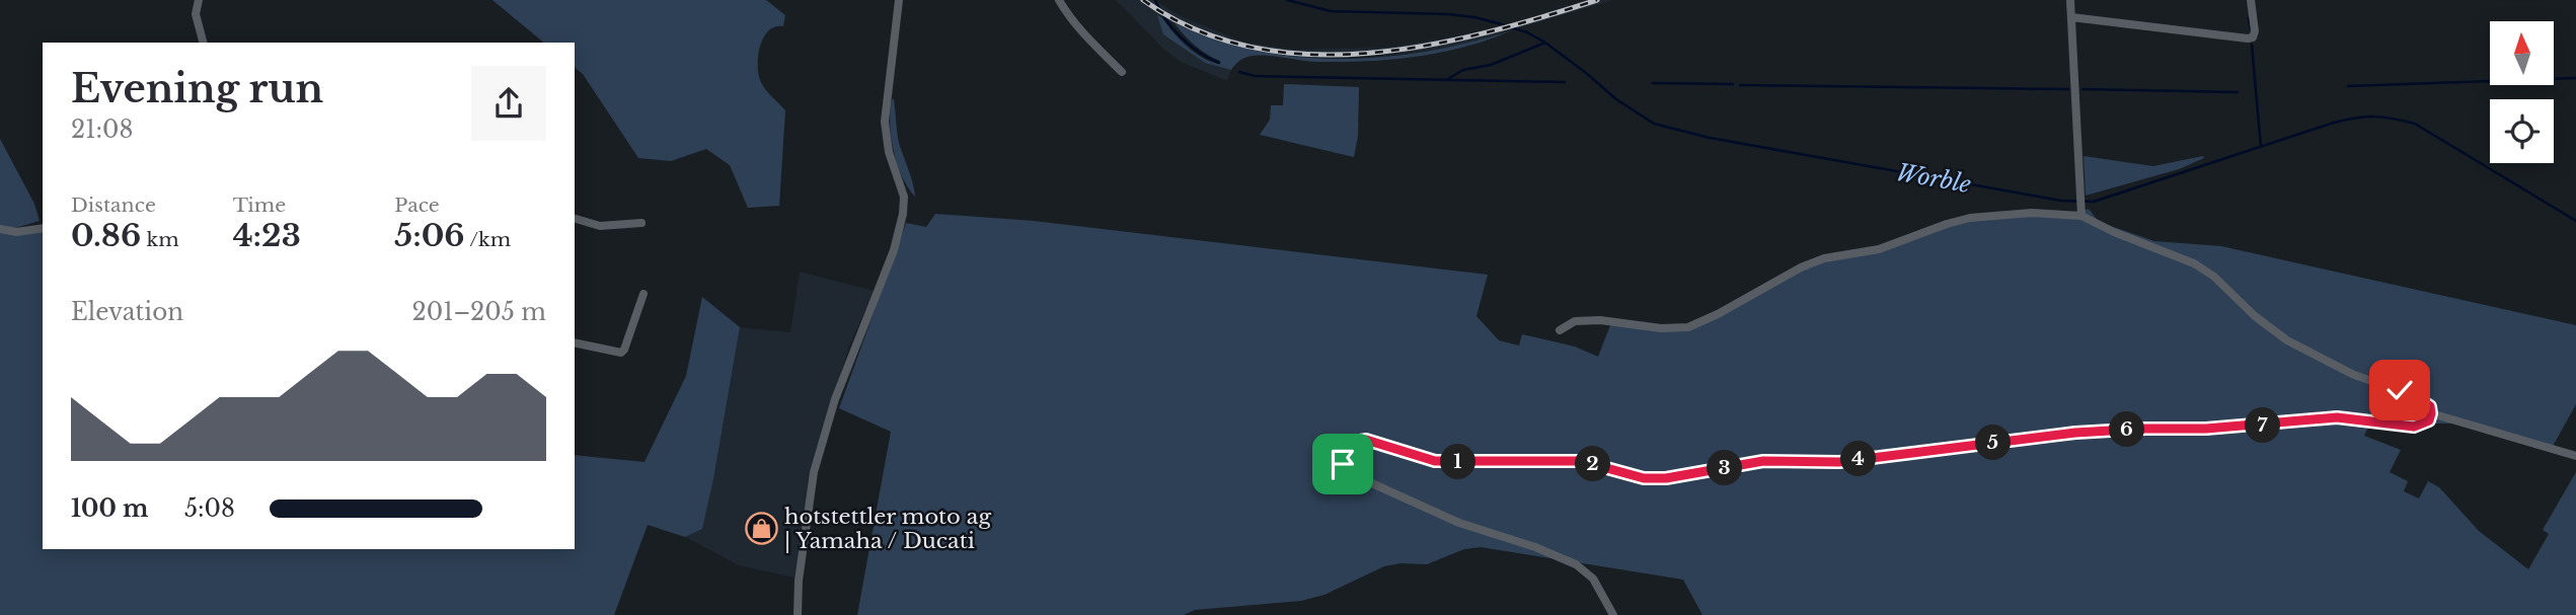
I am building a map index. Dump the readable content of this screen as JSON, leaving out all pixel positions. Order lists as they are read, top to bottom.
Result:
{
  "water": ["Worble"],
  "places": {
    "shop": ["hotstettler moto ag | Yamaha / Ducati"]
  },
  "north": "top",
  "page": {
    "heading": ["Evening run", "21:08"],
    "stats": [
      ["Distance", "0.86 km"],
      ["Time", "4:23"],
      ["Pace", "5:06 /km"]
    ],
    "chart": ["Elevation", "201–205 m"],
    "pins": [
      "7",
      "6",
      "5",
      "4",
      "1",
      "2",
      "3"
    ],
    "list": [
      {
        "name": "100 m",
        "note": "5:08"
      }
    ]
  }
}
